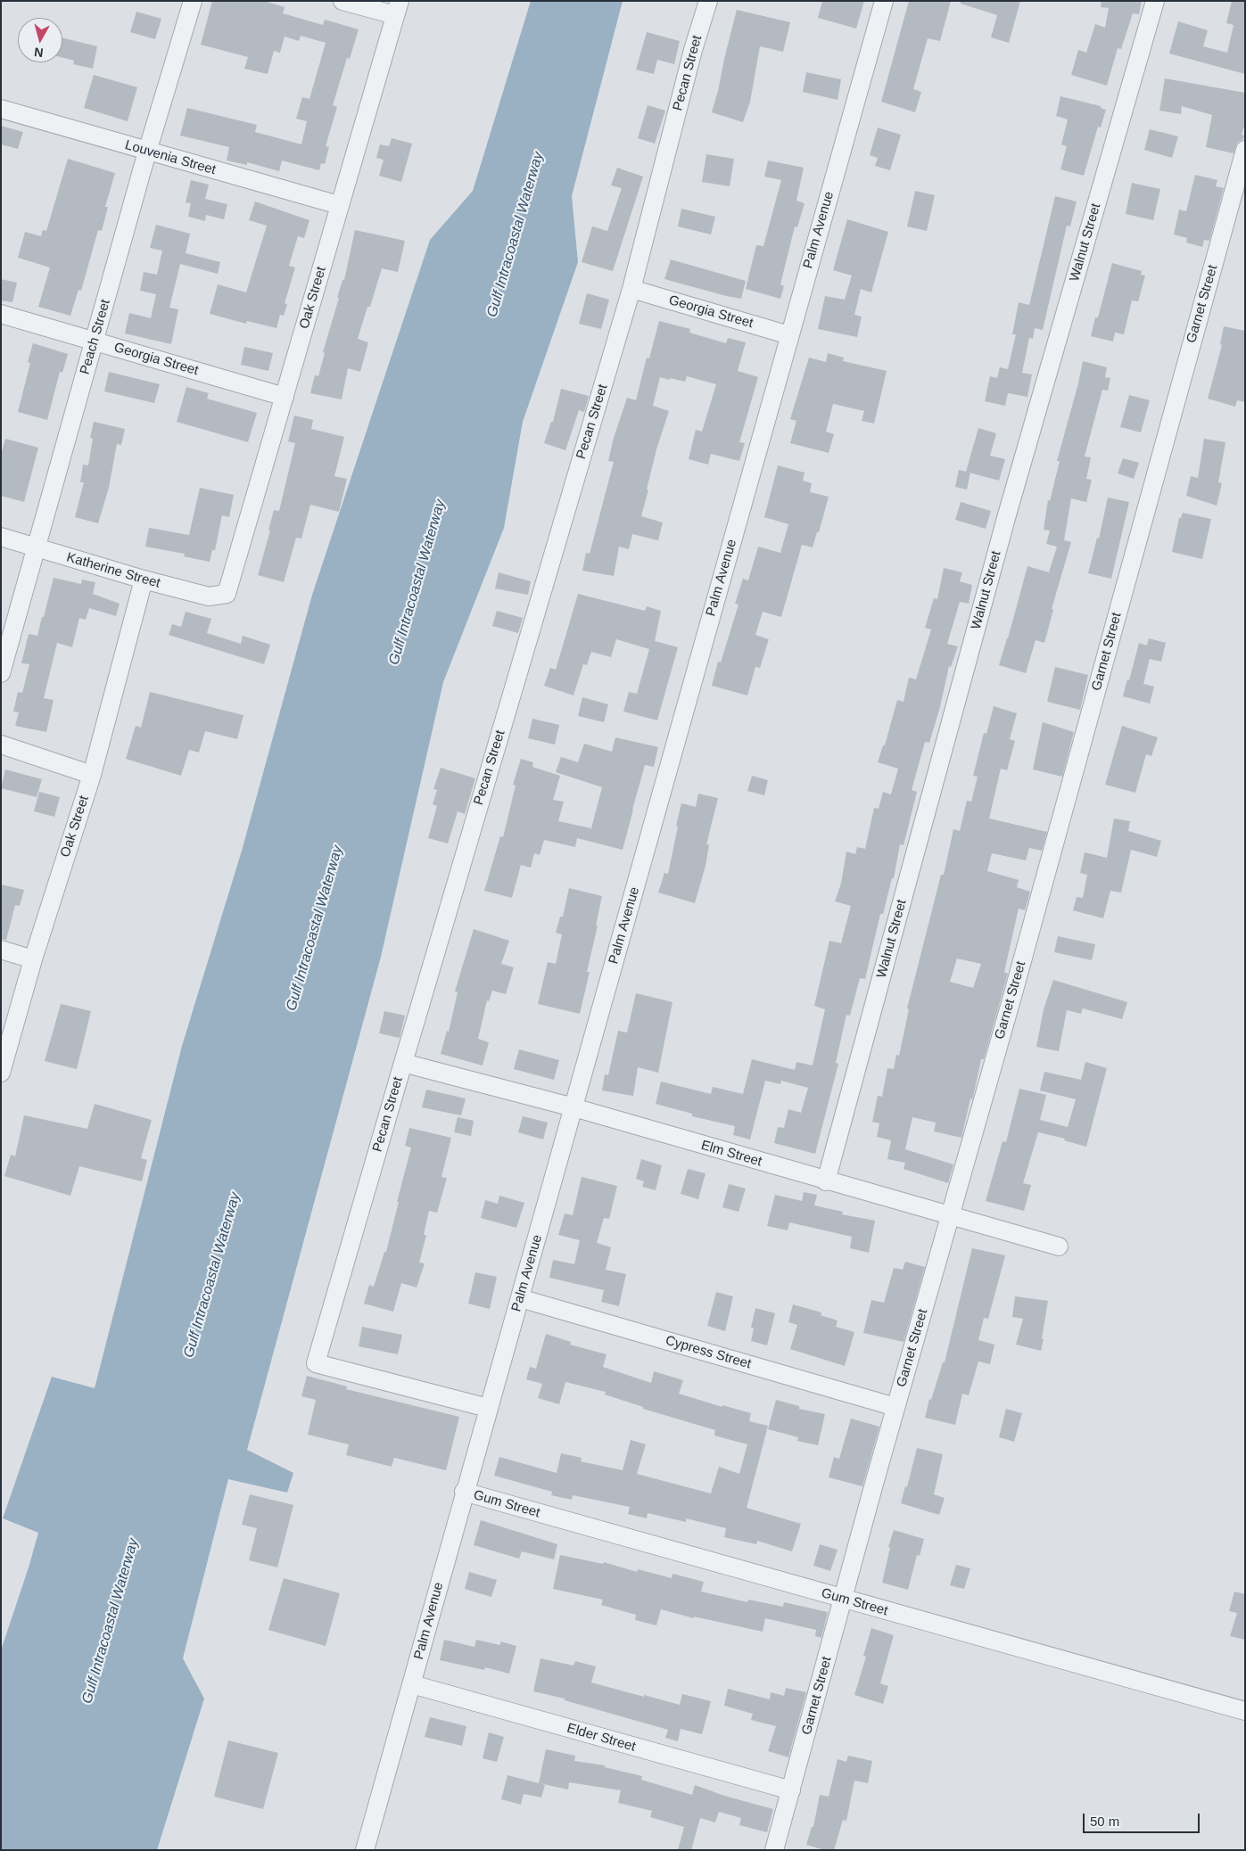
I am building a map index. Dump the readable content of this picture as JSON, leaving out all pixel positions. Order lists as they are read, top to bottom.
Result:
{
  "streets": {
    "street": [
      "Pecan Street",
      "Louvenia Street",
      "Palm Avenue",
      "Walnut Street",
      "Oak Street",
      "Garnet Street",
      "Georgia Street",
      "Peach Street",
      "Katherine Street",
      "Elm Street",
      "Cypress Street",
      "Gum Street",
      "Elder Street"
    ]
  },
  "crossings": [
    ["Pecan Street", "Palm Avenue"],
    ["Pecan Street", "Georgia Street"],
    ["Pecan Street", "Elm Street"],
    ["Louvenia Street", "Oak Street"],
    ["Louvenia Street", "Peach Street"],
    ["Palm Avenue", "Georgia Street"],
    ["Palm Avenue", "Elm Street"],
    ["Palm Avenue", "Cypress Street"],
    ["Palm Avenue", "Gum Street"],
    ["Palm Avenue", "Elder Street"],
    ["Walnut Street", "Elm Street"],
    ["Oak Street", "Georgia Street"],
    ["Oak Street", "Katherine Street"],
    ["Garnet Street", "Elm Street"],
    ["Garnet Street", "Cypress Street"],
    ["Garnet Street", "Gum Street"],
    ["Garnet Street", "Elder Street"],
    ["Georgia Street", "Peach Street"],
    ["Peach Street", "Katherine Street"]
  ],
  "water": ["Gulf Intracoastal Waterway"],
  "scale_bar": "50 m",
  "north": "bottom"
}
